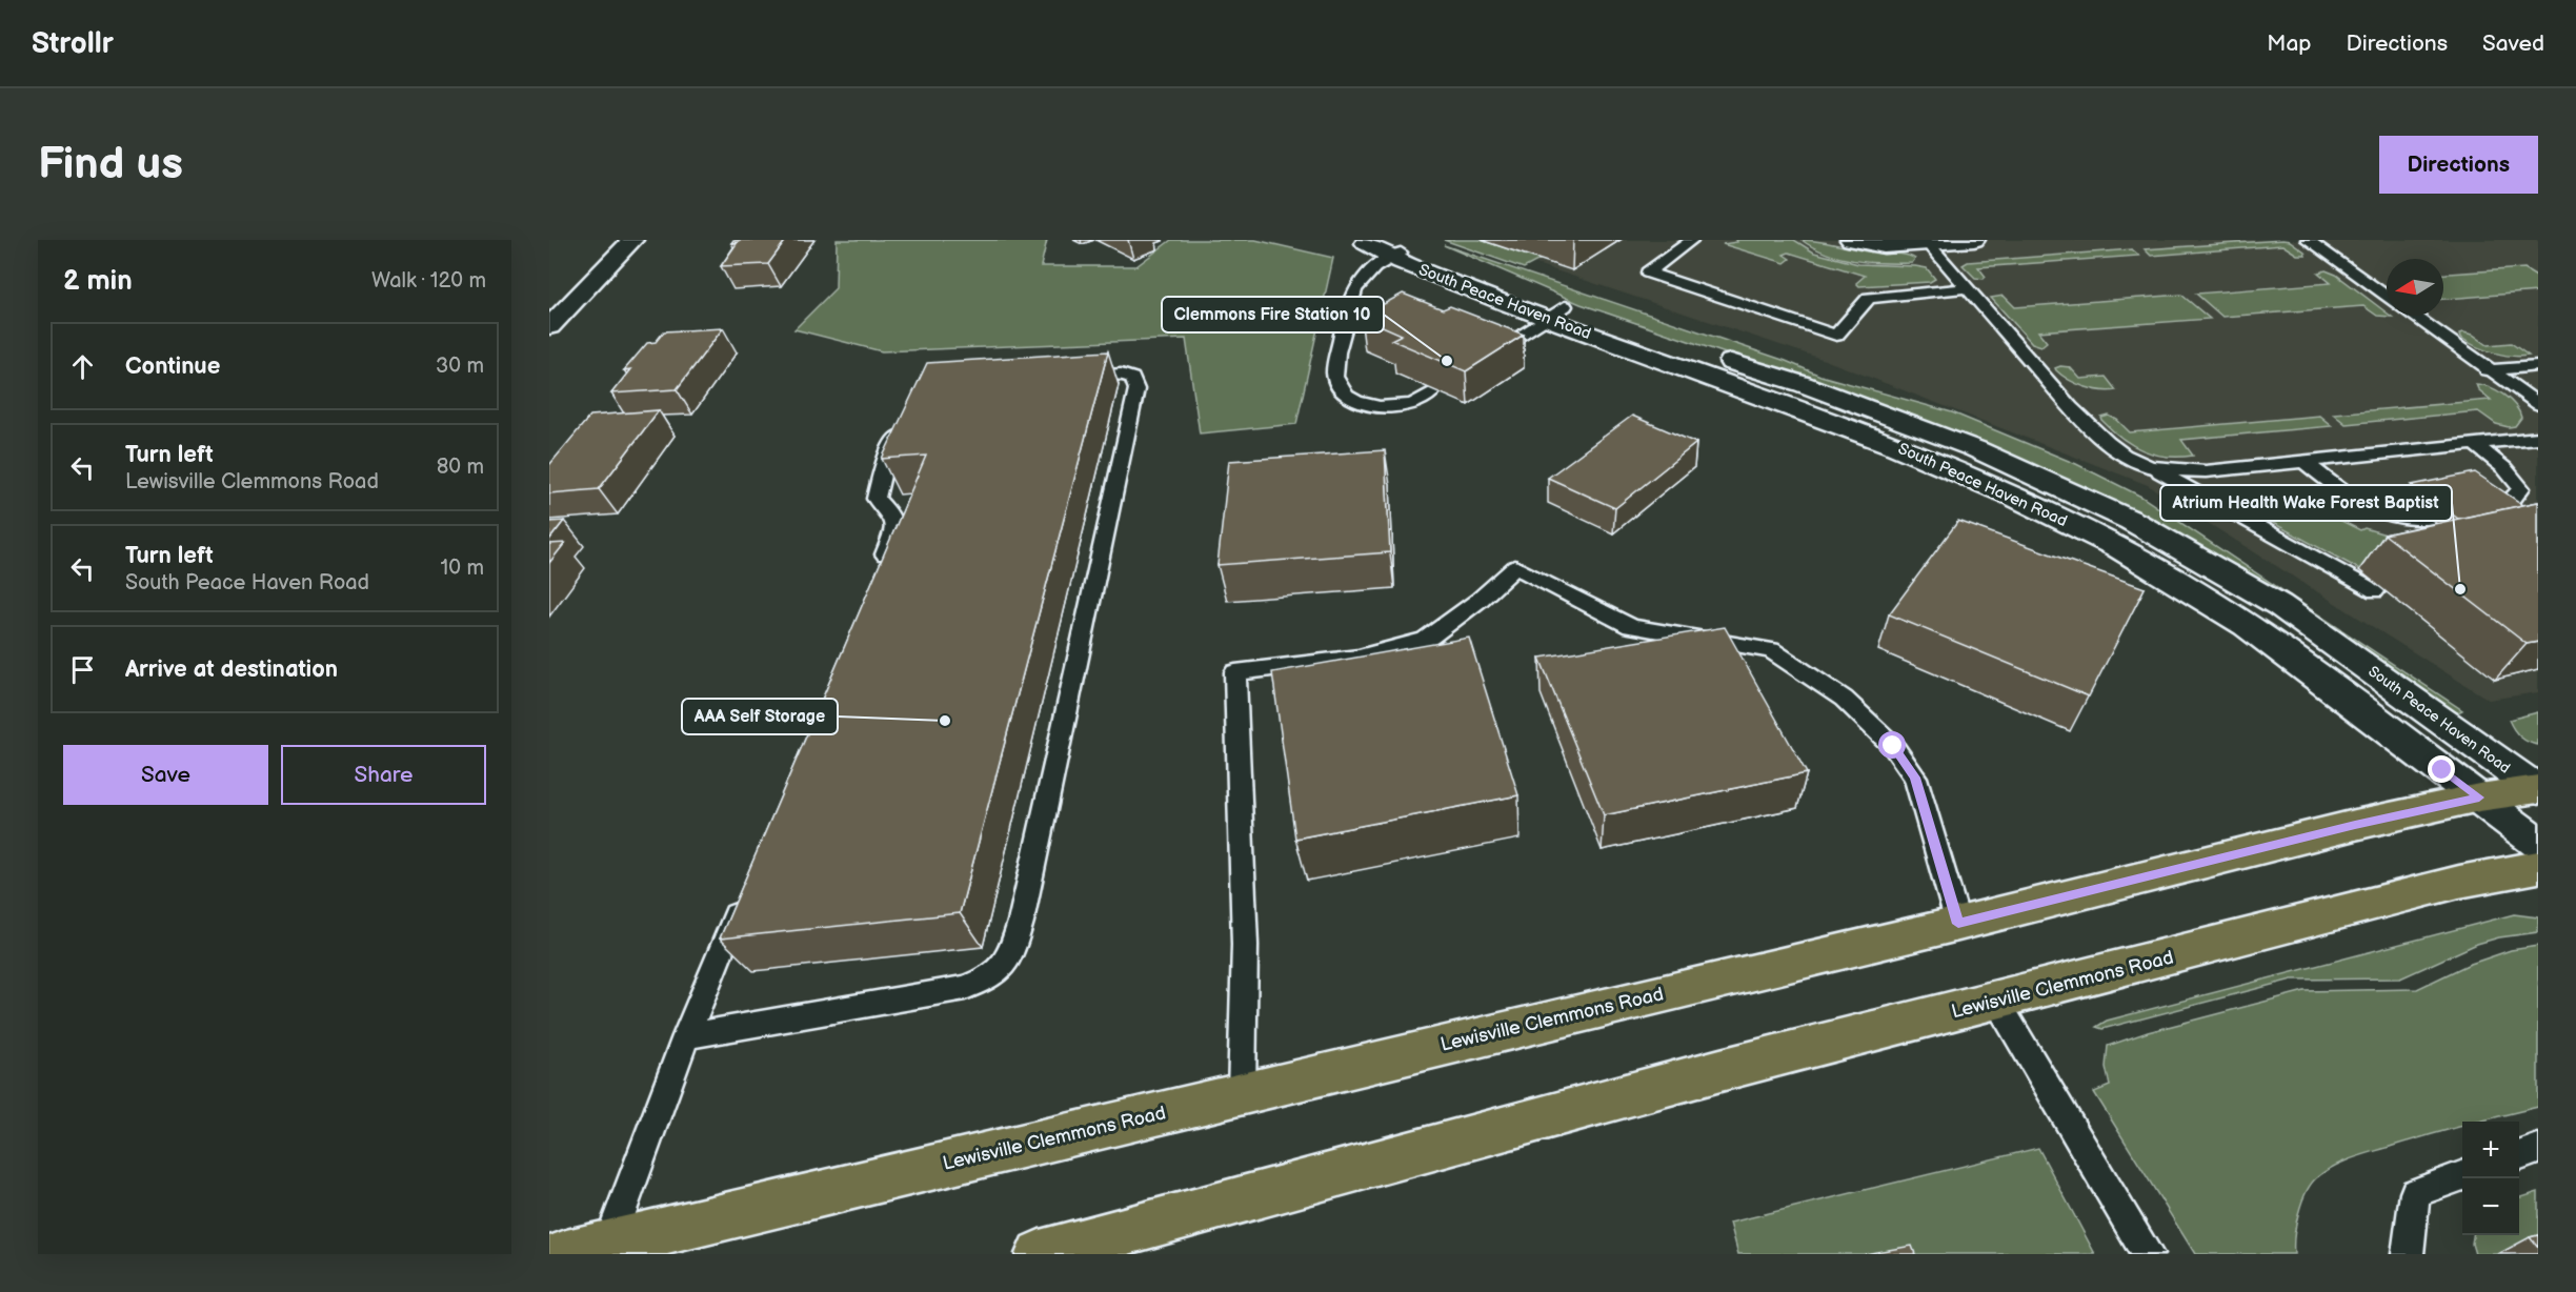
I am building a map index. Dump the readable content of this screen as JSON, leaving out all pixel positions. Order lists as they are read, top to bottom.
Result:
{
  "streets": {
    "main road": ["South Peace Haven Road", "Lewisville Clemmons Road"]
  },
  "crossings": [
    ["South Peace Haven Road", "Lewisville Clemmons Road"]
  ],
  "places": ["Clemmons Fire Station 10", "Atrium Health Wake Forest Baptist", "AAA Self Storage"],
  "north": "left",
  "page": {
    "header": "Strollr",
    "nav": ["Map", "Directions", "Saved"],
    "buttons": [
      "Directions",
      ["Save", "Share"]
    ],
    "title": "Find us",
    "heading": ["2 min", "Walk · 120 m"],
    "list": [
      ["Continue", "30 m"],
      ["Turn left", "Lewisville Clemmons Road", "80 m"],
      ["Turn left", "South Peace Haven Road", "10 m"],
      "Arrive at destination"
    ],
    "map_buttons": ["+", "−"]
  }
}
